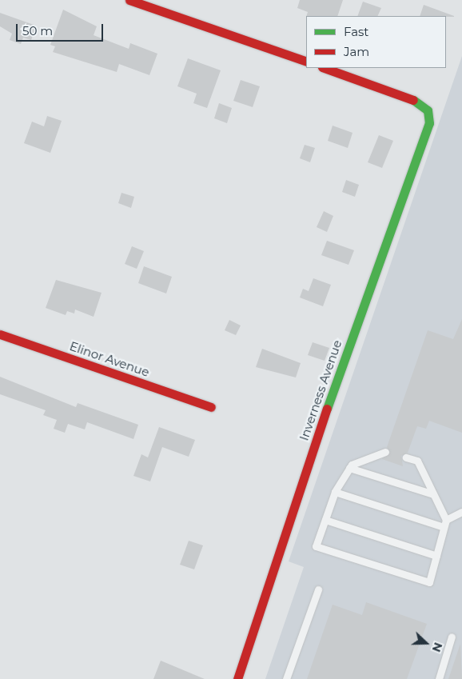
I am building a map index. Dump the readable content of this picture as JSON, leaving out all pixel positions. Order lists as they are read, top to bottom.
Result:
{
  "streets": {
    "street": ["Elinor Avenue", "Inverness Avenue"]
  },
  "legend": ["Fast", "Jam"],
  "scale_bar": "50 m",
  "north": "right"
}
